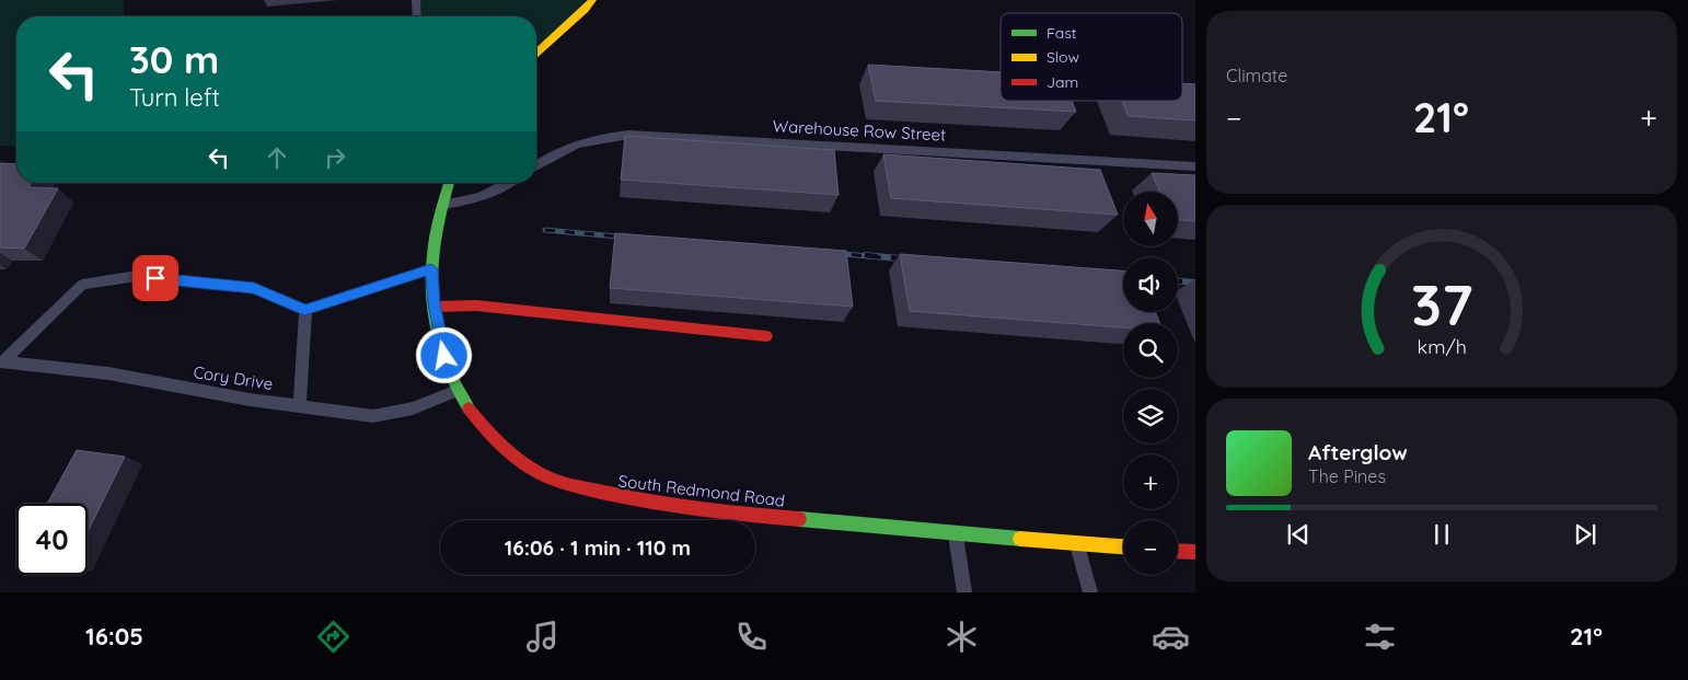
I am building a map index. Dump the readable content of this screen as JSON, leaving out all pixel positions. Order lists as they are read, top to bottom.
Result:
{
  "streets": {
    "street": ["South Redmond Road"],
    "lane": ["Warehouse Row Street", "Cory Drive"]
  },
  "crossings": [
    ["Cory Drive", "South Redmond Road"]
  ],
  "legend": ["Fast", "Slow", "Jam"],
  "north": "top",
  "page": {
    "tile": "Climate",
    "turn": ["30 m", "Turn left"],
    "heat": ["−", "21°", "+"],
    "map_buttons": ["+", "−"],
    "song": ["Afterglow", "The Pines"],
    "limit": "40",
    "trip": "16:06 · 1 min · 110 m",
    "tabs": ["16:05", "21°"],
    "gauge": ["37", "km/h"]
  }
}
